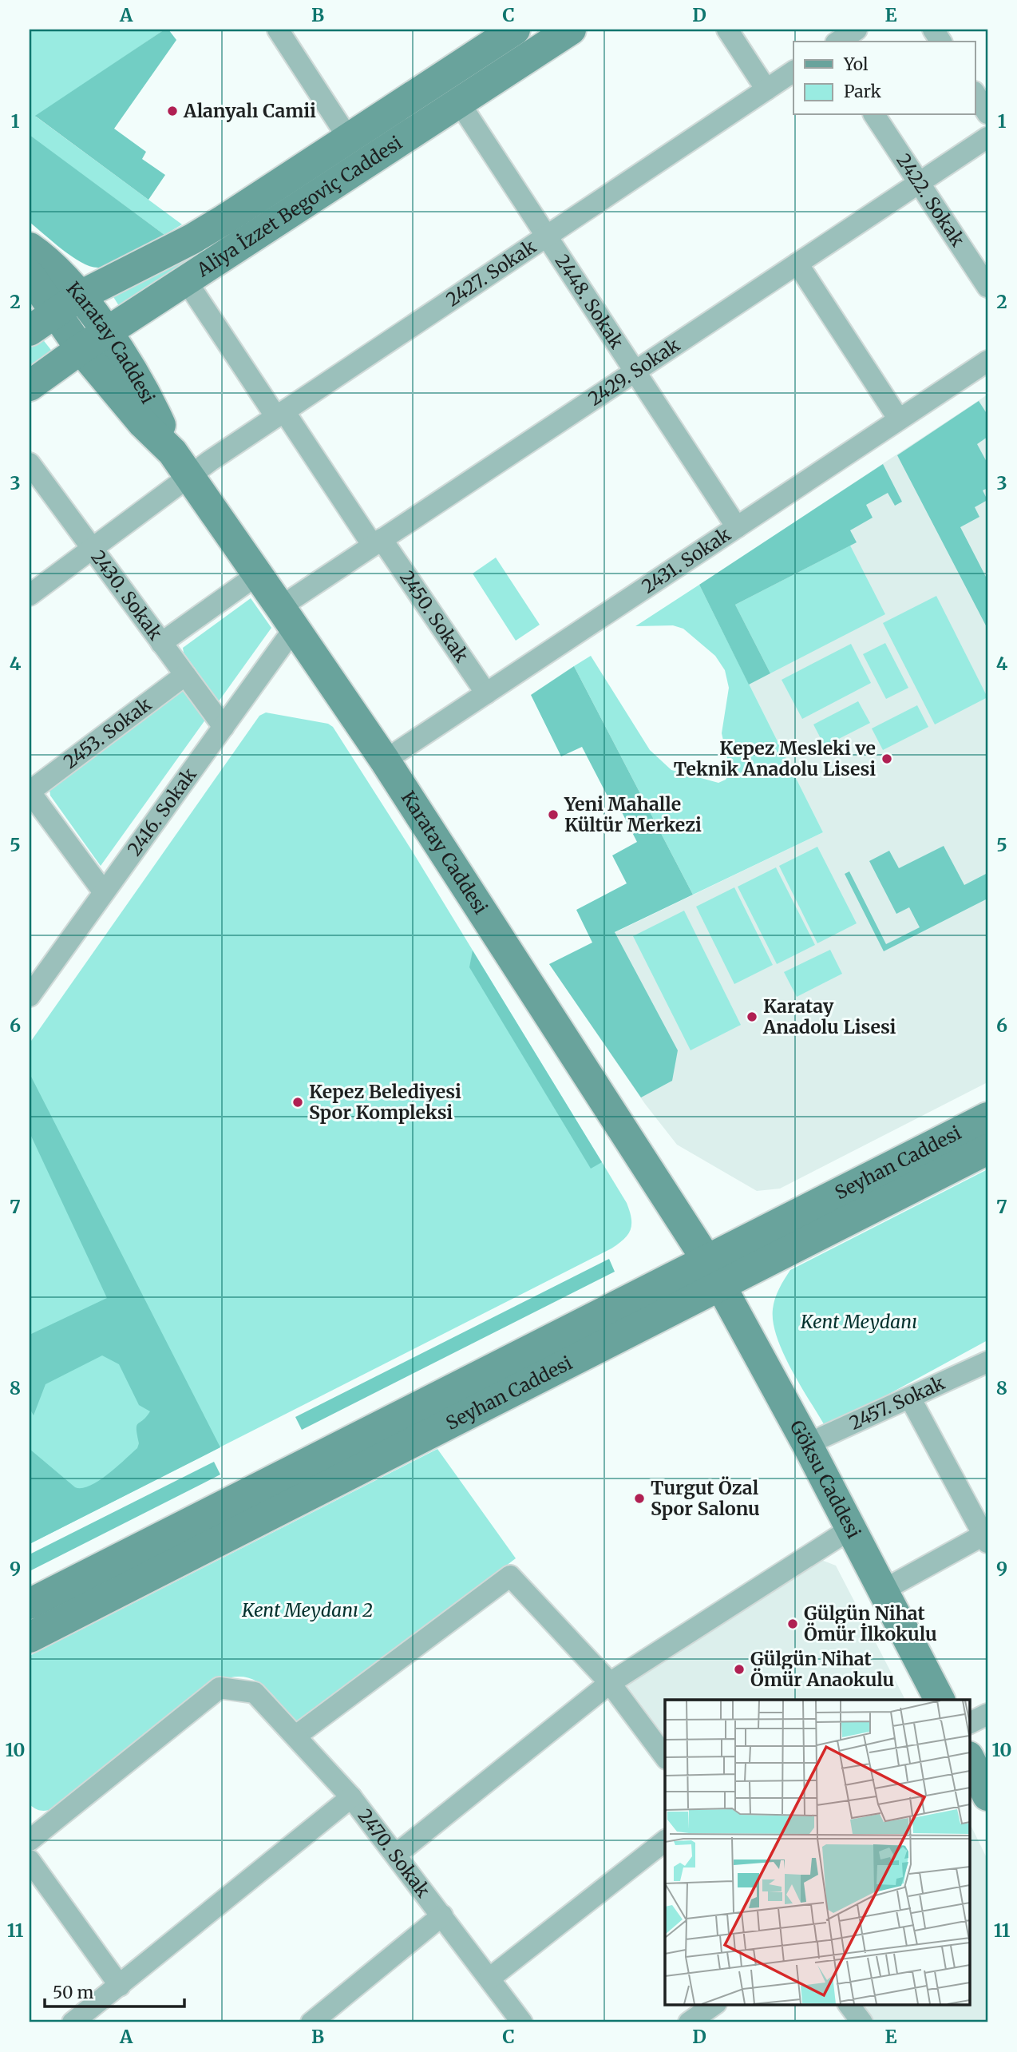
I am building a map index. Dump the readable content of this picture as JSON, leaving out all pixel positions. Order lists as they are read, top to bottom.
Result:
{
  "streets": {
    "street": [
      "2422. Sokak",
      "Aliya İzzet Begoviç Caddesi",
      "2427. Sokak",
      "2448. Sokak",
      "Karatay Caddesi",
      "2429. Sokak",
      "2431. Sokak",
      "2430. Sokak",
      "2450. Sokak",
      "2453. Sokak",
      "2416. Sokak",
      "Seyhan Caddesi",
      "2457. Sokak",
      "Göksu Caddesi",
      "2470. Sokak"
    ]
  },
  "crossings": [
    ["2422. Sokak", "2429. Sokak"],
    ["Aliya İzzet Begoviç Caddesi", "2448. Sokak"],
    ["Aliya İzzet Begoviç Caddesi", "Karatay Caddesi"],
    ["Aliya İzzet Begoviç Caddesi", "2450. Sokak"],
    ["2427. Sokak", "2448. Sokak"],
    ["2427. Sokak", "Karatay Caddesi"],
    ["2427. Sokak", "2430. Sokak"],
    ["2427. Sokak", "2450. Sokak"],
    ["2448. Sokak", "2429. Sokak"],
    ["2448. Sokak", "2431. Sokak"],
    ["Karatay Caddesi", "2429. Sokak"],
    ["Karatay Caddesi", "2431. Sokak"],
    ["Karatay Caddesi", "2416. Sokak"],
    ["Karatay Caddesi", "Seyhan Caddesi"],
    ["Karatay Caddesi", "Göksu Caddesi"],
    ["2429. Sokak", "2450. Sokak"],
    ["2429. Sokak", "2416. Sokak"],
    ["2431. Sokak", "2450. Sokak"],
    ["2430. Sokak", "2453. Sokak"],
    ["2430. Sokak", "2416. Sokak"],
    ["Seyhan Caddesi", "Göksu Caddesi"],
    ["2457. Sokak", "Göksu Caddesi"]
  ],
  "parks": ["Kent Meydanı", "Kent Meydanı 2"],
  "places": [
    "Alanyalı Camii",
    "Kepez Mesleki ve Teknik Anadolu Lisesi",
    "Yeni Mahalle Kültür Merkezi",
    "Karatay Anadolu Lisesi",
    "Kepez Belediyesi Spor Kompleksi",
    "Turgut Özal Spor Salonu",
    "Gülgün Nihat Ömür İlkokulu",
    "Gülgün Nihat Ömür Anaokulu"
  ],
  "legend": ["Yol", "Park"],
  "scale_bar": "50 m",
  "grid": {
    "columns": [
      "A",
      "B",
      "C",
      "D",
      "E"
    ],
    "rows": [
      "1",
      "2",
      "3",
      "4",
      "5",
      "6",
      "7",
      "8",
      "9",
      "10",
      "11"
    ]
  }
}
